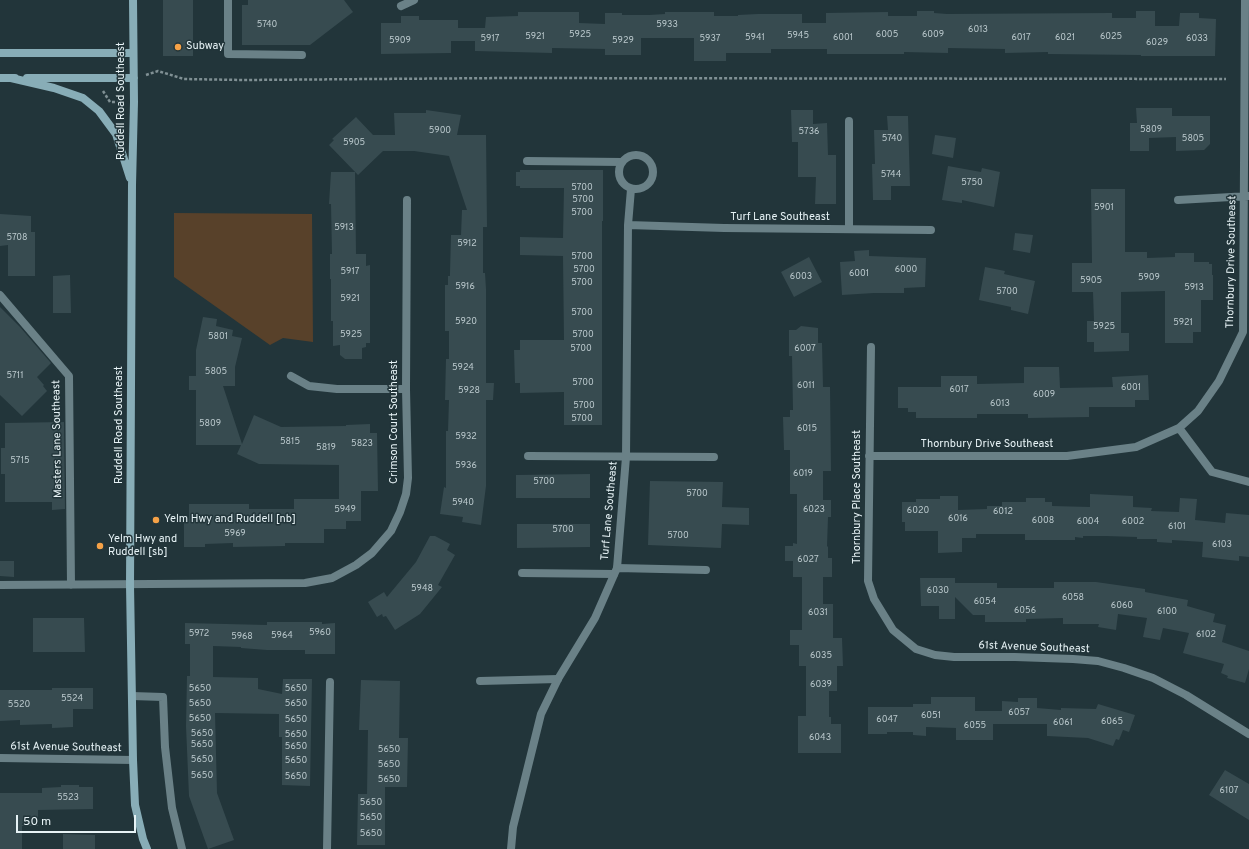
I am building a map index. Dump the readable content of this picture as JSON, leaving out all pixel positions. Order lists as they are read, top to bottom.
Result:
{
  "streets": {
    "main road": ["Ruddell Road Southeast"],
    "street": [
      "Turf Lane Southeast",
      "Thornbury Drive Southeast",
      "Crimson Court Southeast",
      "Masters Lane Southeast",
      "Thornbury Place Southeast",
      "61st Avenue Southeast"
    ]
  },
  "crossings": [
    ["Ruddell Road Southeast", "Crimson Court Southeast"],
    ["Ruddell Road Southeast", "61st Avenue Southeast"],
    ["Thornbury Drive Southeast", "Thornbury Place Southeast"],
    ["Crimson Court Southeast", "Masters Lane Southeast"],
    ["Thornbury Place Southeast", "61st Avenue Southeast"]
  ],
  "places": ["Subway", "Yelm Hwy and Ruddell [nb]", "Yelm Hwy and Ruddell [sb]"],
  "house_numbers": [
    "5740",
    "5933",
    "6013",
    "5925",
    "6005",
    "6009",
    "5945",
    "5921",
    "6025",
    "5941",
    "6001",
    "6017",
    "6021",
    "5917",
    "5937",
    "6033",
    "5909",
    "5929",
    "6029",
    "5809",
    "5900",
    "5736",
    "5740",
    "5805",
    "5905",
    "5744",
    "5750",
    "5700",
    "5700",
    "5901",
    "5700",
    "5913",
    "5708",
    "5912",
    "5700",
    "5700",
    "6000",
    "5917",
    "6001",
    "6003",
    "5909",
    "5905",
    "5700",
    "5916",
    "5913",
    "5700",
    "5921",
    "5700",
    "5920",
    "5921",
    "5925",
    "5925",
    "5700",
    "5801",
    "5700",
    "6007",
    "5924",
    "5805",
    "5711",
    "5700",
    "6011",
    "6001",
    "6017",
    "5928",
    "6009",
    "6013",
    "5700",
    "5700",
    "5809",
    "6015",
    "5932",
    "5815",
    "5823",
    "5819",
    "5715",
    "5936",
    "6019",
    "5700",
    "5700",
    "5940",
    "5949",
    "6023",
    "6020",
    "6012",
    "6016",
    "6008",
    "6004",
    "6002",
    "6101",
    "5700",
    "5969",
    "5700",
    "6103",
    "6027",
    "5948",
    "6030",
    "6058",
    "6054",
    "6060",
    "6056",
    "6100",
    "6031",
    "5960",
    "5972",
    "6102",
    "5964",
    "5968",
    "6035",
    "6039",
    "5650",
    "5650",
    "5524",
    "5650",
    "5650",
    "5520",
    "6057",
    "6051",
    "5650",
    "5650",
    "6047",
    "6065",
    "6061",
    "6055",
    "5650",
    "5650",
    "6043",
    "5650",
    "5650",
    "5650",
    "5650",
    "5650",
    "5650",
    "5650",
    "5650",
    "5650",
    "6107",
    "5523",
    "5650",
    "5650",
    "5650"
  ],
  "scale_bar": "50 m"
}
